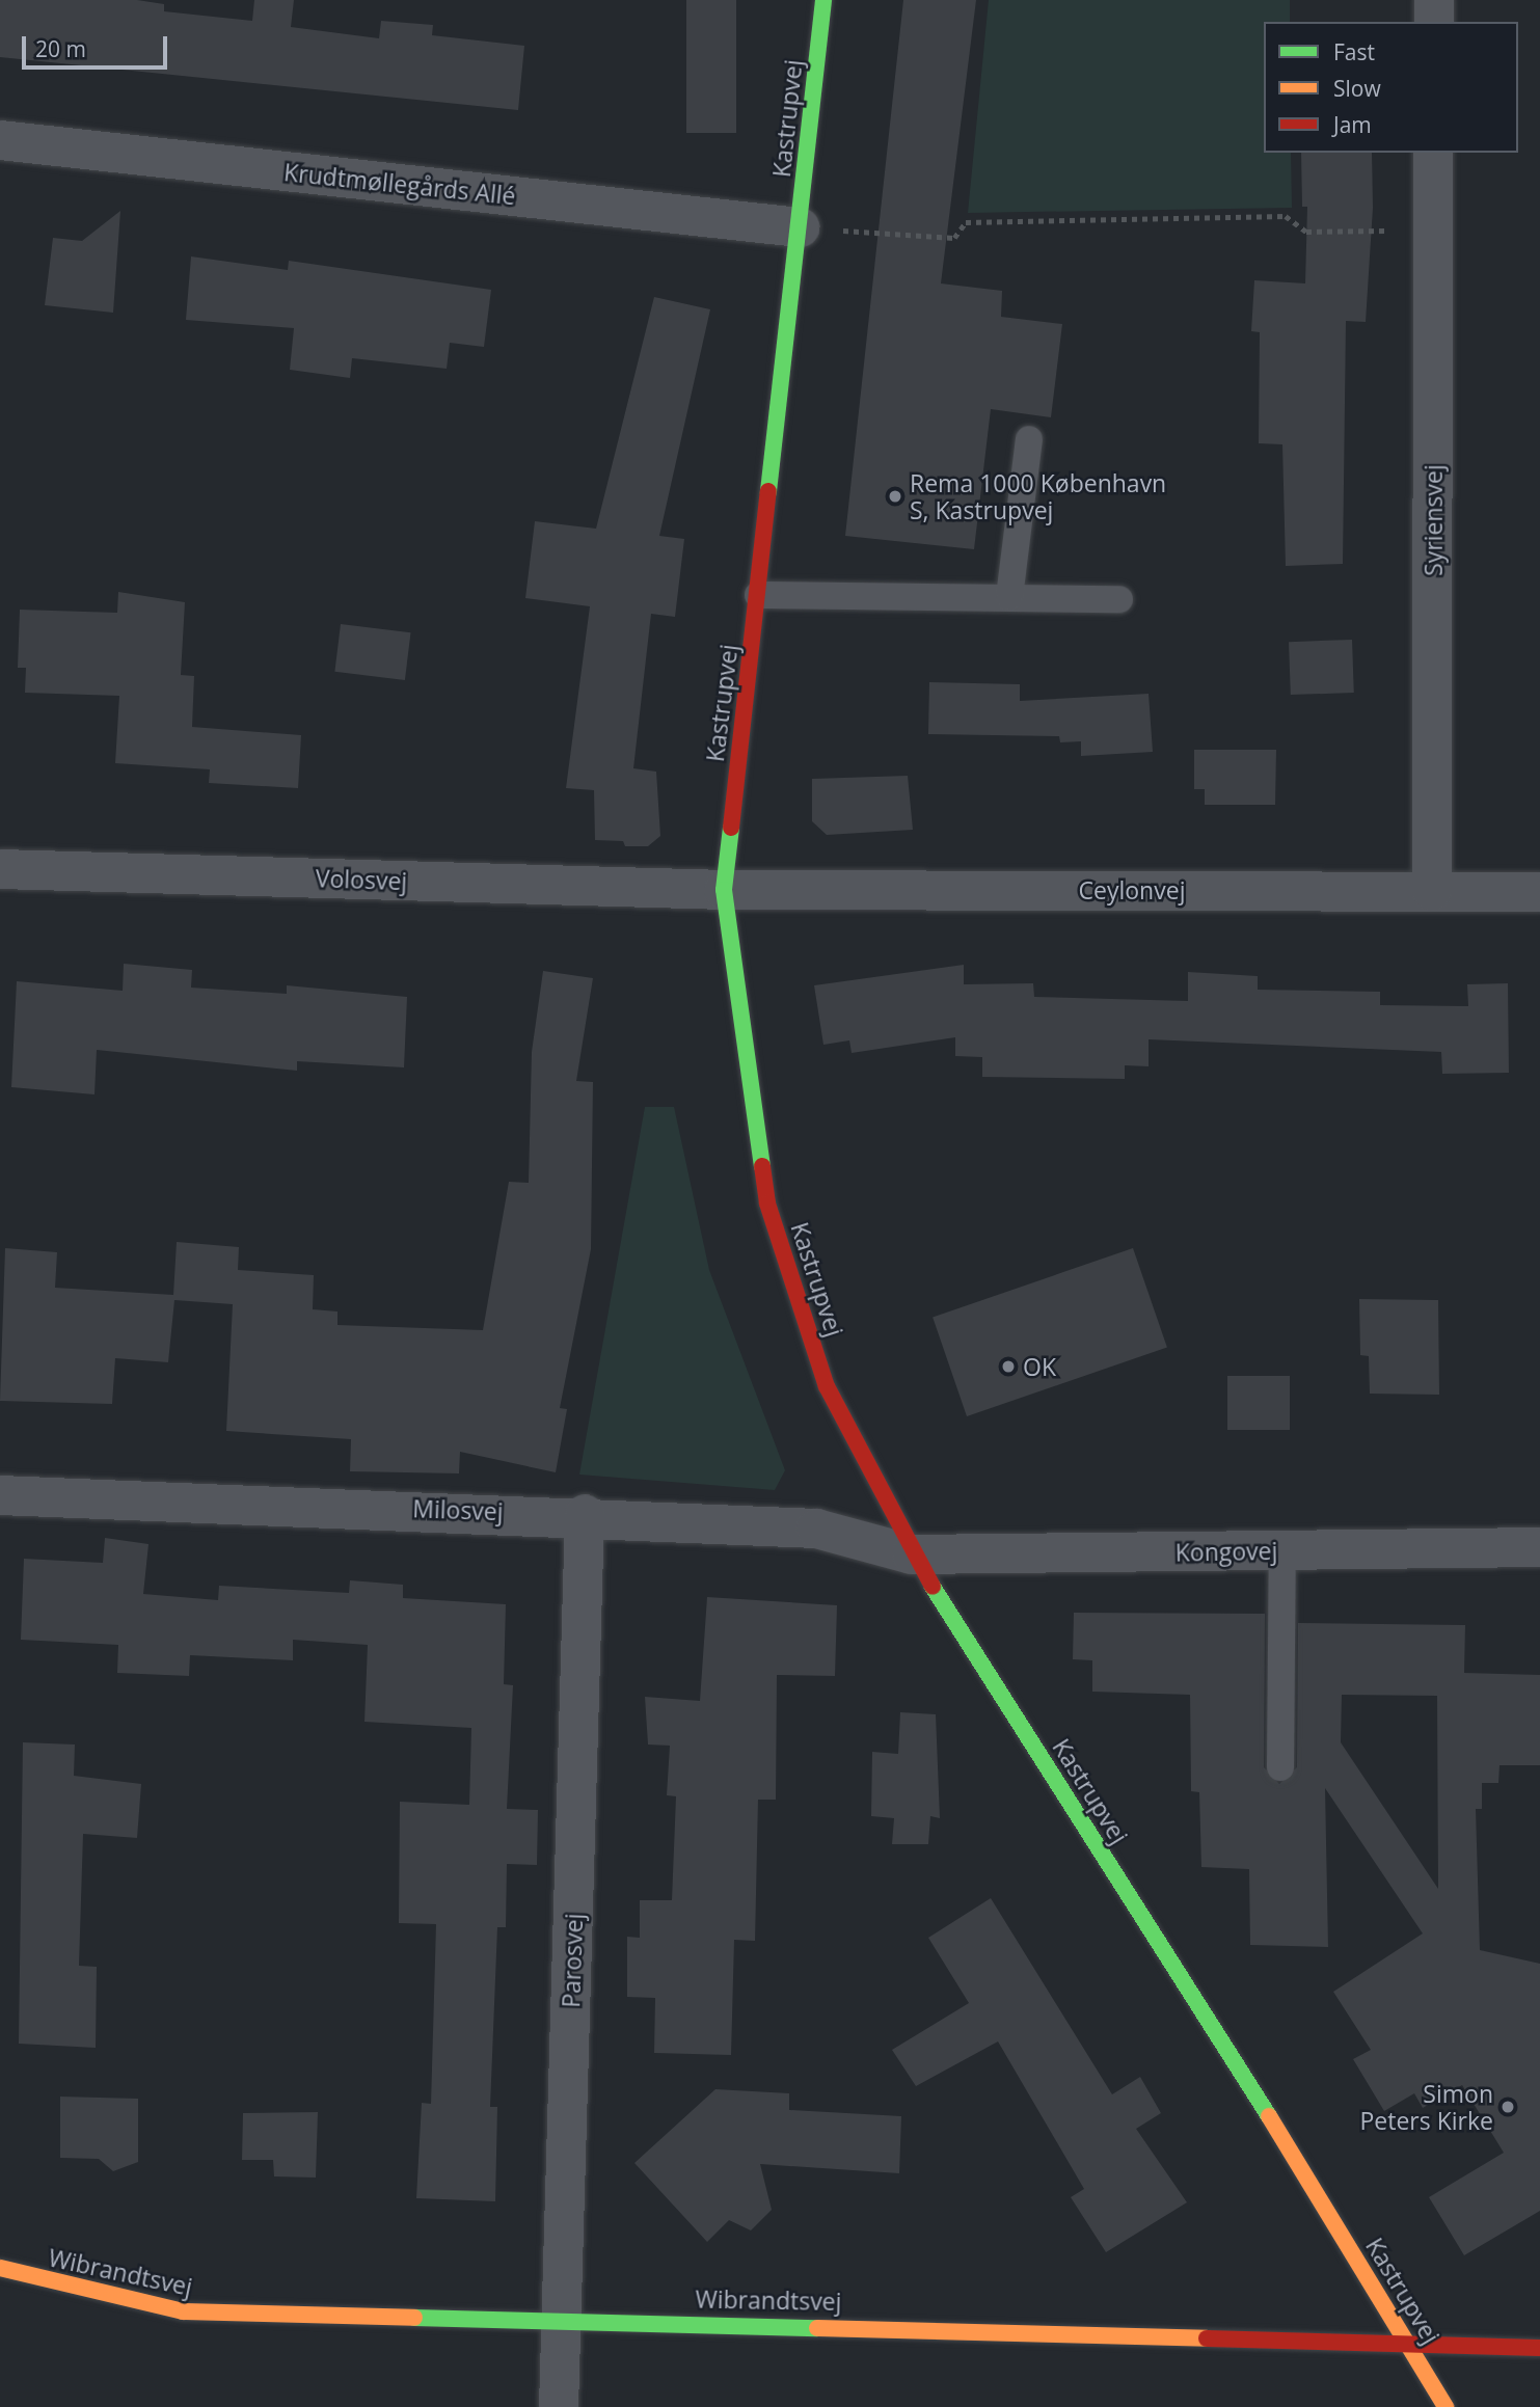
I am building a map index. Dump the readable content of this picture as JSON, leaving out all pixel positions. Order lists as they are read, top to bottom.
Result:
{
  "streets": {
    "street": [
      "Kastrupvej",
      "Krudtmøllegårds Allé",
      "Syriensvej",
      "Volosvej",
      "Ceylonvej",
      "Milosvej",
      "Kongovej",
      "Parosvej",
      "Wibrandtsvej"
    ]
  },
  "crossings": [
    ["Kastrupvej", "Krudtmøllegårds Allé"],
    ["Kastrupvej", "Volosvej"],
    ["Kastrupvej", "Ceylonvej"],
    ["Kastrupvej", "Milosvej"],
    ["Kastrupvej", "Kongovej"],
    ["Kastrupvej", "Wibrandtsvej"],
    ["Syriensvej", "Ceylonvej"],
    ["Volosvej", "Ceylonvej"],
    ["Milosvej", "Kongovej"],
    ["Milosvej", "Parosvej"],
    ["Parosvej", "Wibrandtsvej"]
  ],
  "places": ["Rema 1000 København S, Kastrupvej", "OK", "Simon Peters Kirke"],
  "legend": ["Fast", "Slow", "Jam"],
  "scale_bar": "20 m"
}
